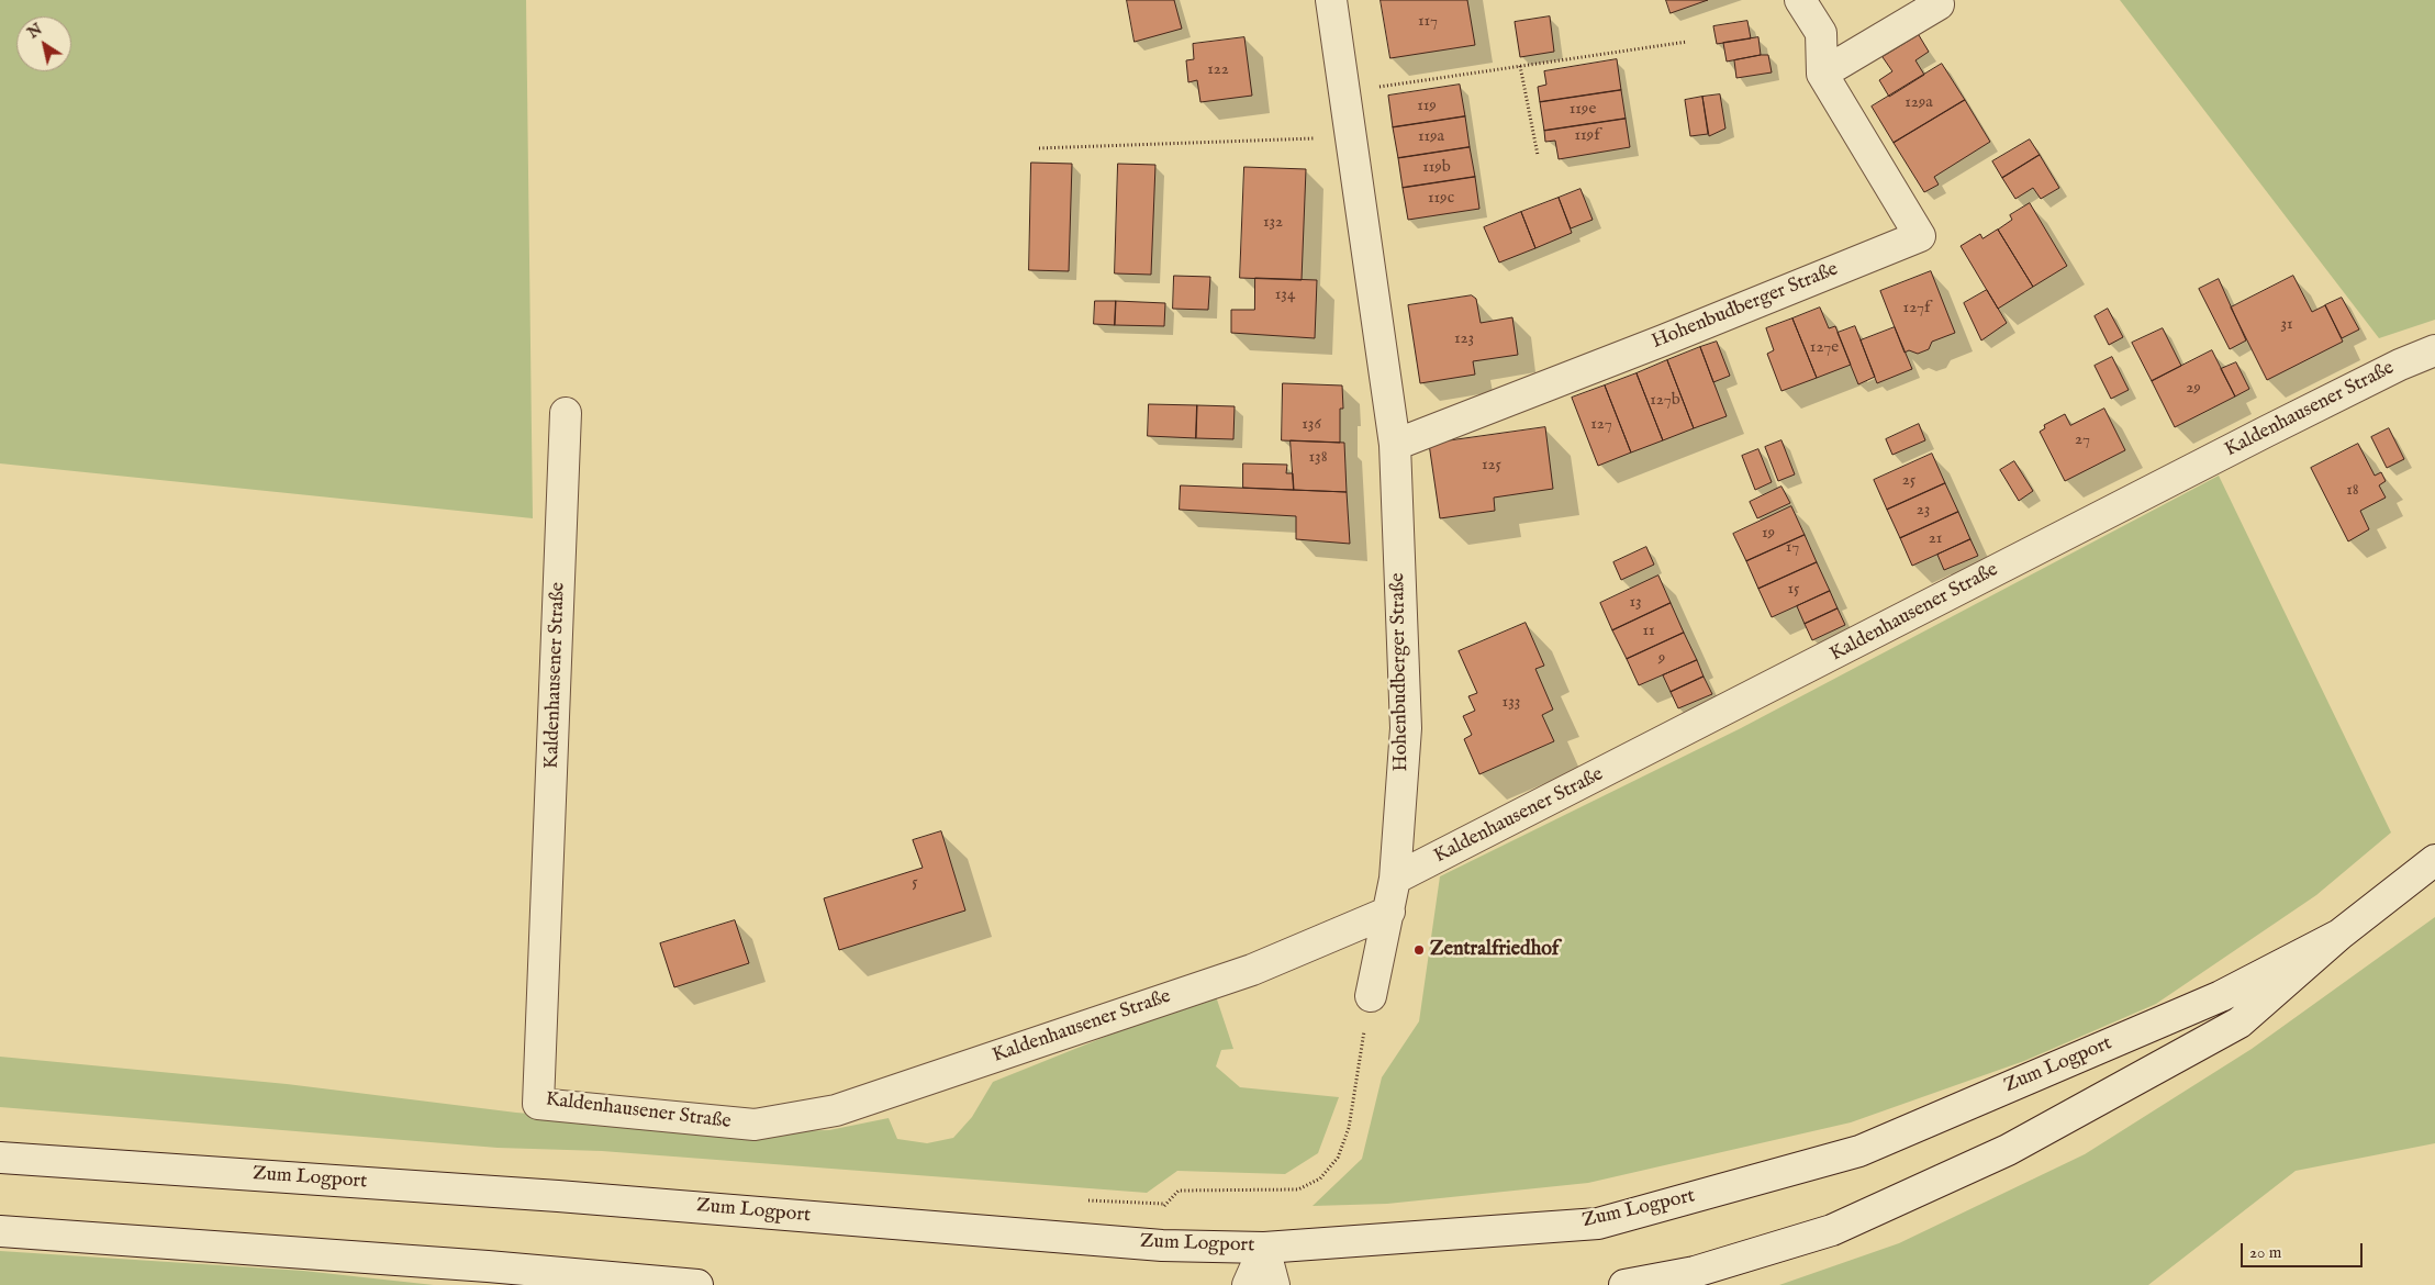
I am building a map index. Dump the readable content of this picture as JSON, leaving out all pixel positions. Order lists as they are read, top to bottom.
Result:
{
  "streets": {
    "street": ["Hohenbudberger Straße", "Kaldenhausener Straße", "Zum Logport"]
  },
  "crossings": [
    ["Hohenbudberger Straße", "Kaldenhausener Straße"]
  ],
  "places": ["Zentralfriedhof"],
  "house_numbers": [
    "117",
    "122",
    "129a",
    "119",
    "119e",
    "119f",
    "119a",
    "119b",
    "119c",
    "132",
    "134",
    "127f",
    "31",
    "123",
    "127e",
    "29",
    "127b",
    "136",
    "127",
    "27",
    "138",
    "125",
    "25",
    "18",
    "23",
    "19",
    "21",
    "17",
    "15",
    "13",
    "11",
    "9",
    "133",
    "5"
  ],
  "scale_bar": "20 m",
  "north": "top left"
}
